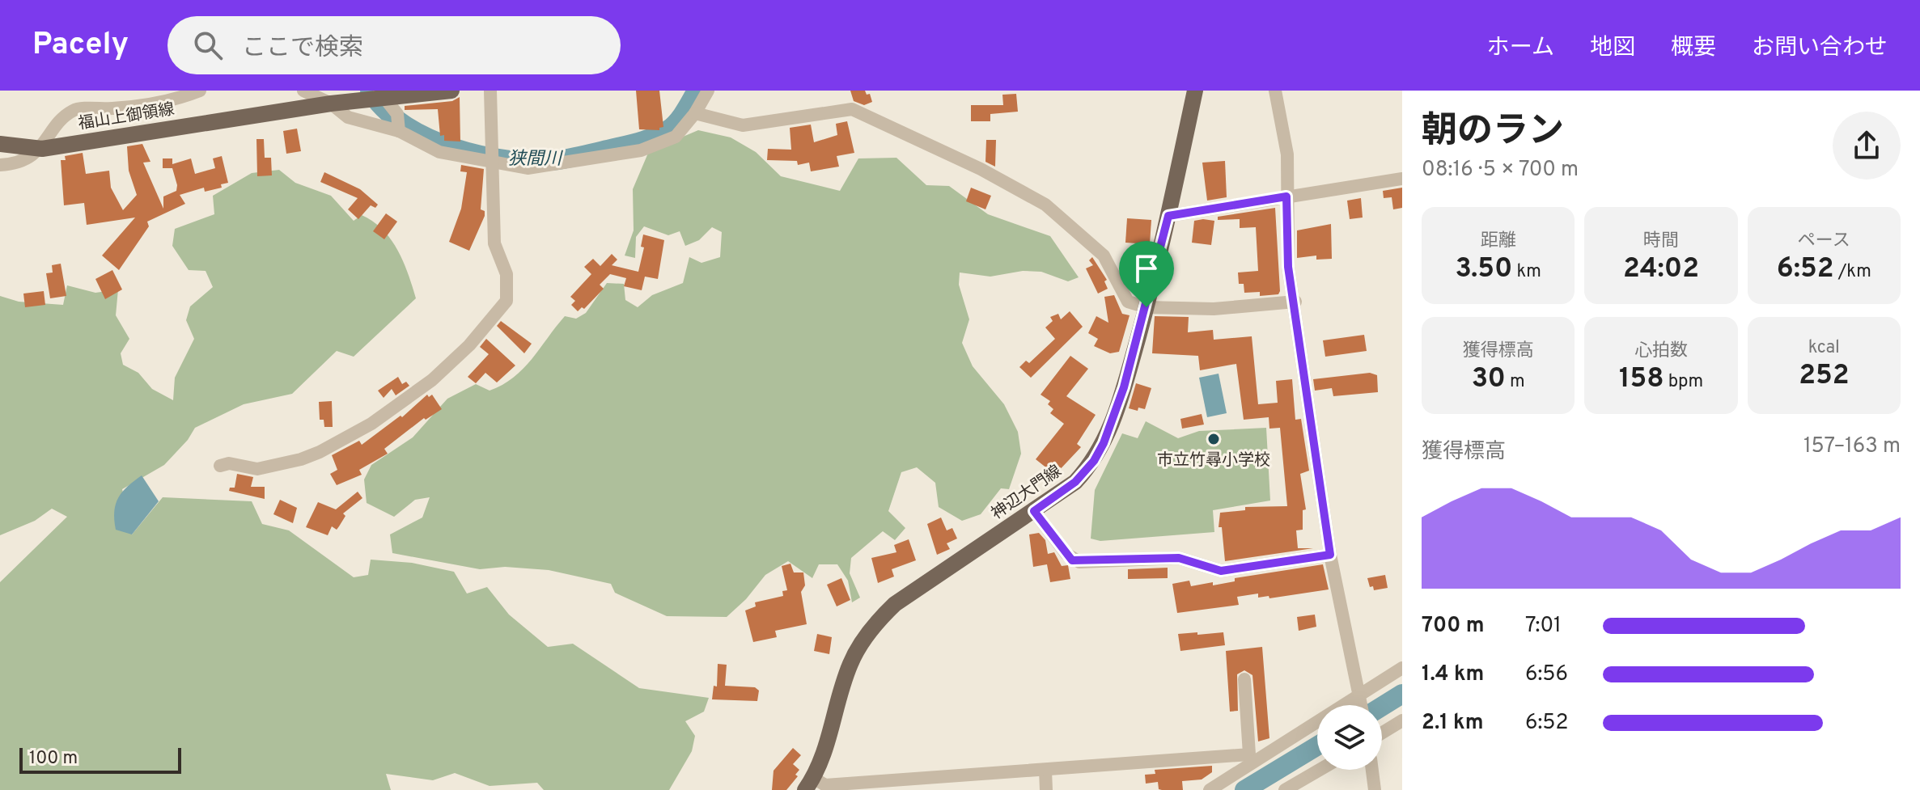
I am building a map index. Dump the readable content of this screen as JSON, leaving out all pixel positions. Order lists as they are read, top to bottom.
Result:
{
  "streets": {
    "main road": ["福山上御領線", "神辺大門線"]
  },
  "water": ["狭間川"],
  "places": ["市立竹尋小学校"],
  "scale_bar": "100 m",
  "page": {
    "header": "Pacely",
    "search": "ここで検索",
    "nav": [
      "ホーム",
      "地図",
      "概要",
      "お問い合わせ"
    ],
    "heading": ["朝のラン", "08:16 · 5 × 700 m"],
    "stats": [
      ["距離", "3.50 km"],
      ["時間", "24:02"],
      ["ペース", "6:52 /km"],
      ["獲得標高", "30 m"],
      ["心拍数", "158 bpm"],
      ["kcal", "252"]
    ],
    "chart": ["獲得標高", "157–163 m"],
    "list": [
      {
        "name": "700 m",
        "note": "7:01"
      },
      {
        "name": "1.4 km",
        "note": "6:56"
      },
      {
        "name": "2.1 km",
        "note": "6:52"
      }
    ],
    "scale": "100 m"
  }
}
